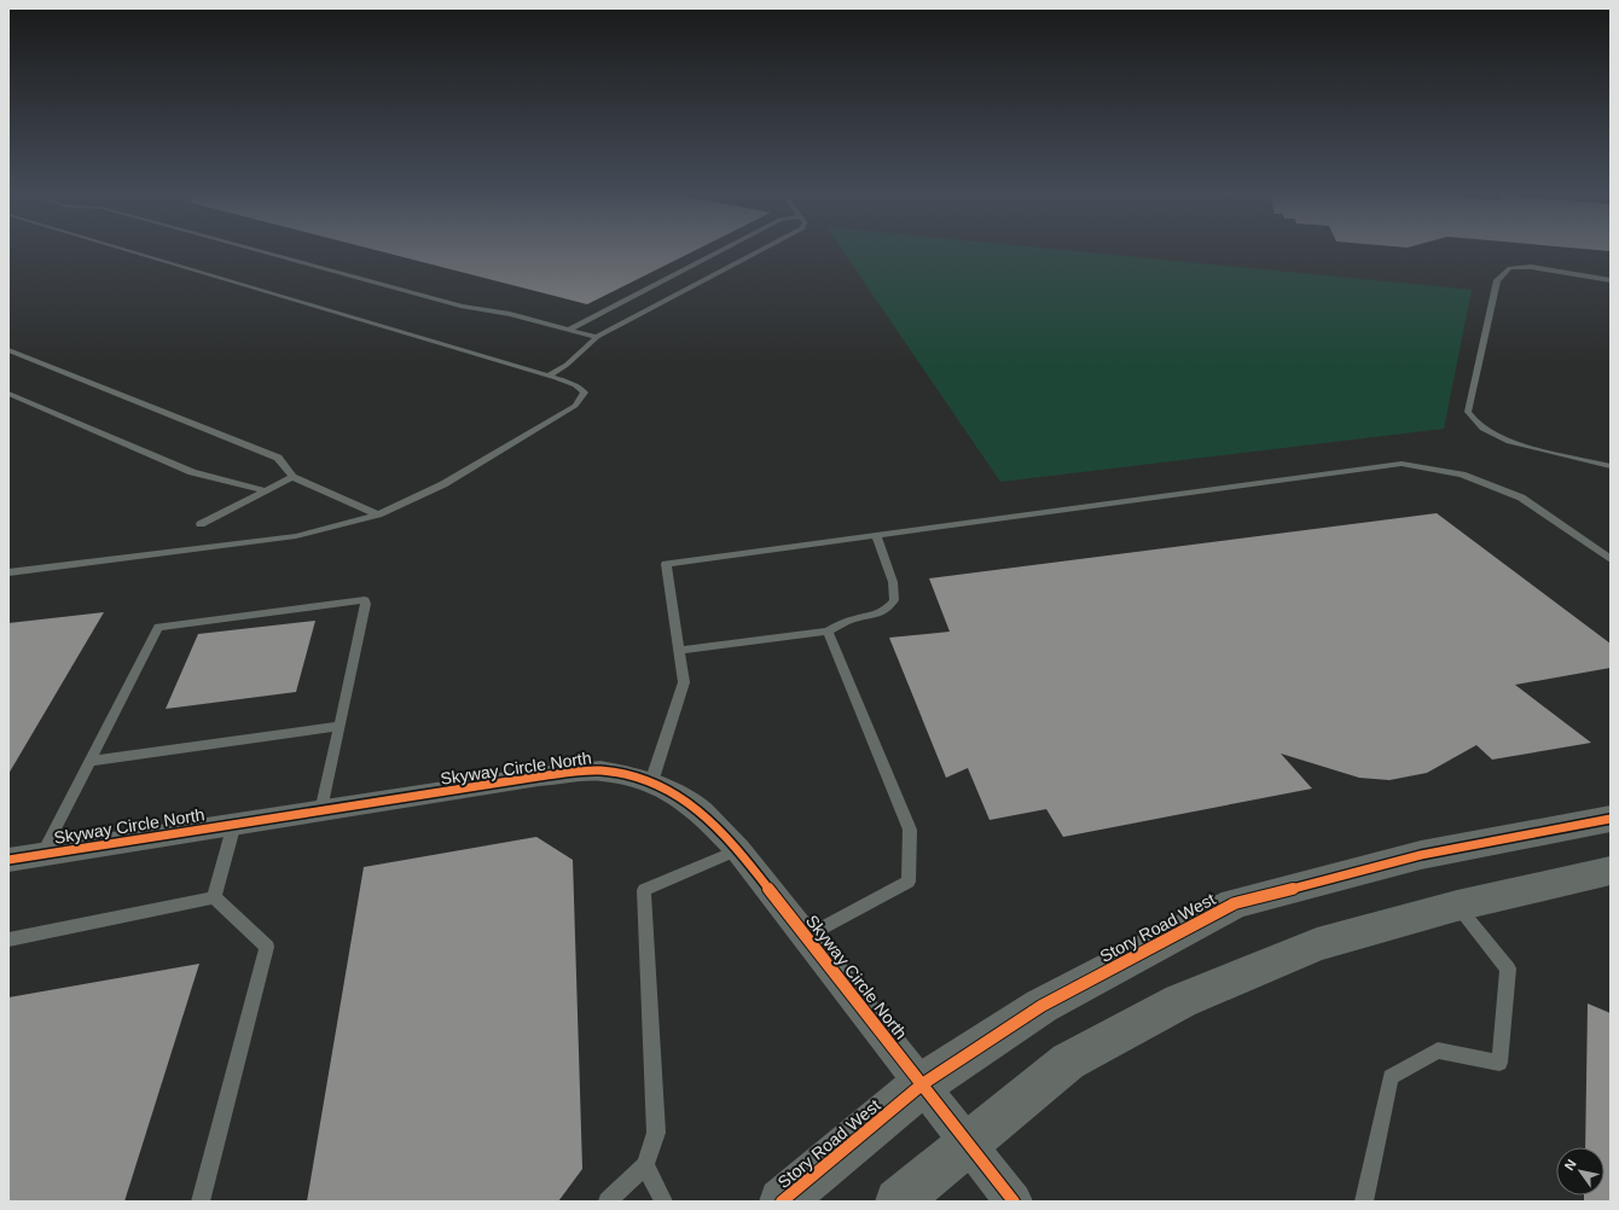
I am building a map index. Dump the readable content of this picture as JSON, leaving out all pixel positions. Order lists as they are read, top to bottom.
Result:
{
  "streets": {
    "street": ["Skyway Circle North", "Story Road West"]
  },
  "crossings": [
    ["Skyway Circle North", "Story Road West"]
  ],
  "north": "top left"
}
